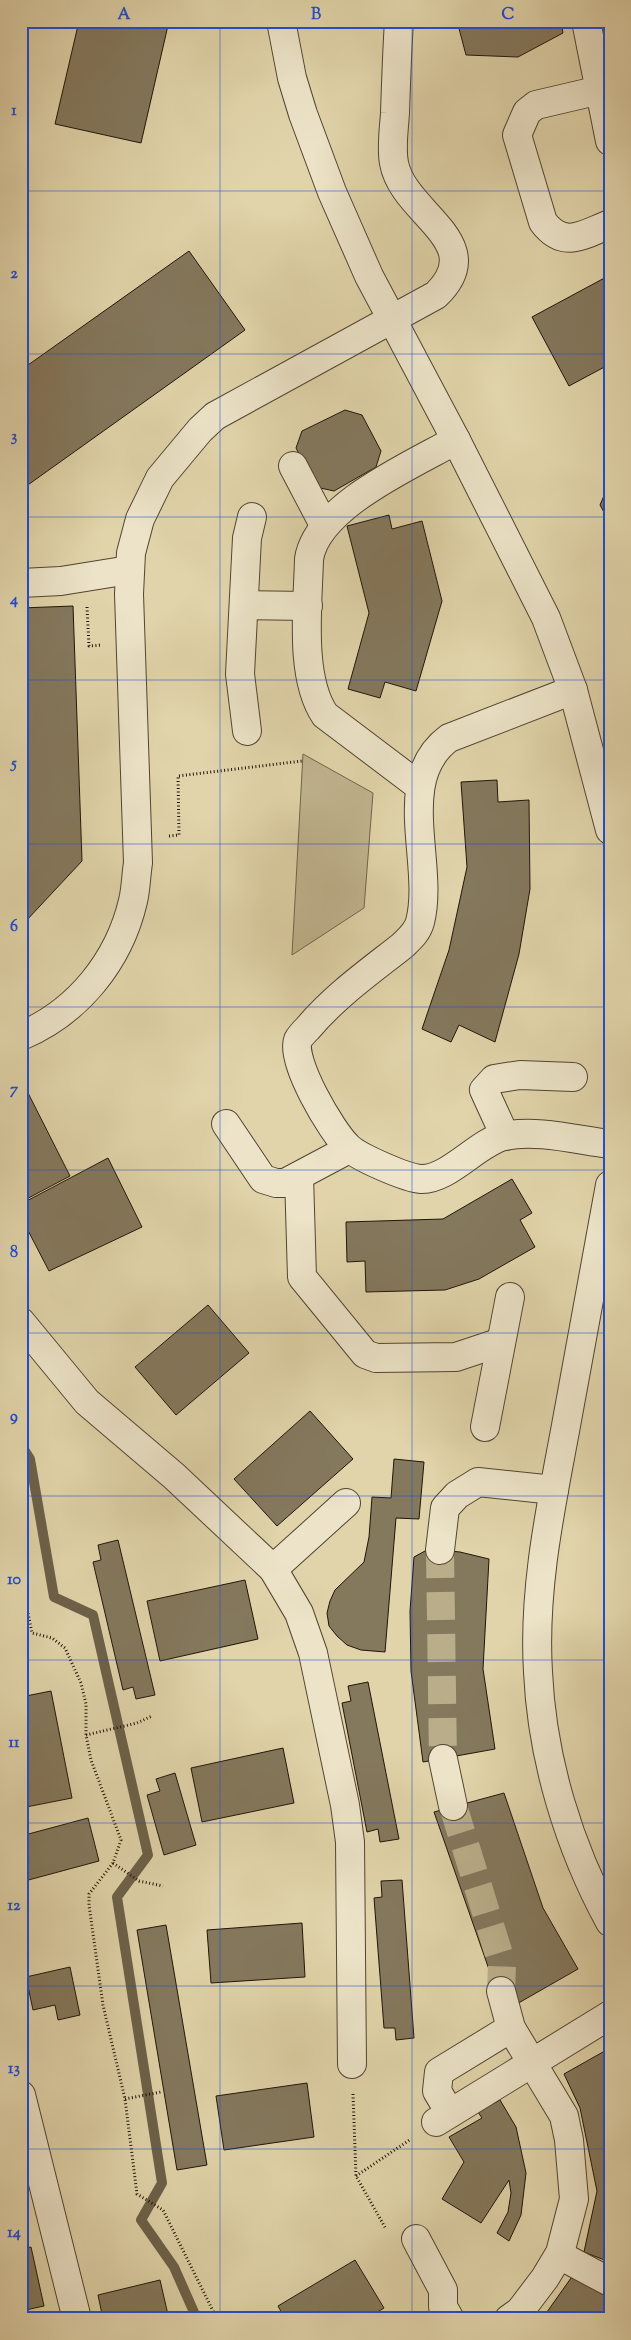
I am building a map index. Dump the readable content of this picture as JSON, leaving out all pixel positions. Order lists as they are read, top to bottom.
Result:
{
  "grid": {
    "columns": ["A", "B", "C"],
    "rows": [
      "1",
      "2",
      "3",
      "4",
      "5",
      "6",
      "7",
      "8",
      "9",
      "10",
      "11",
      "12",
      "13",
      "14"
    ]
  }
}
